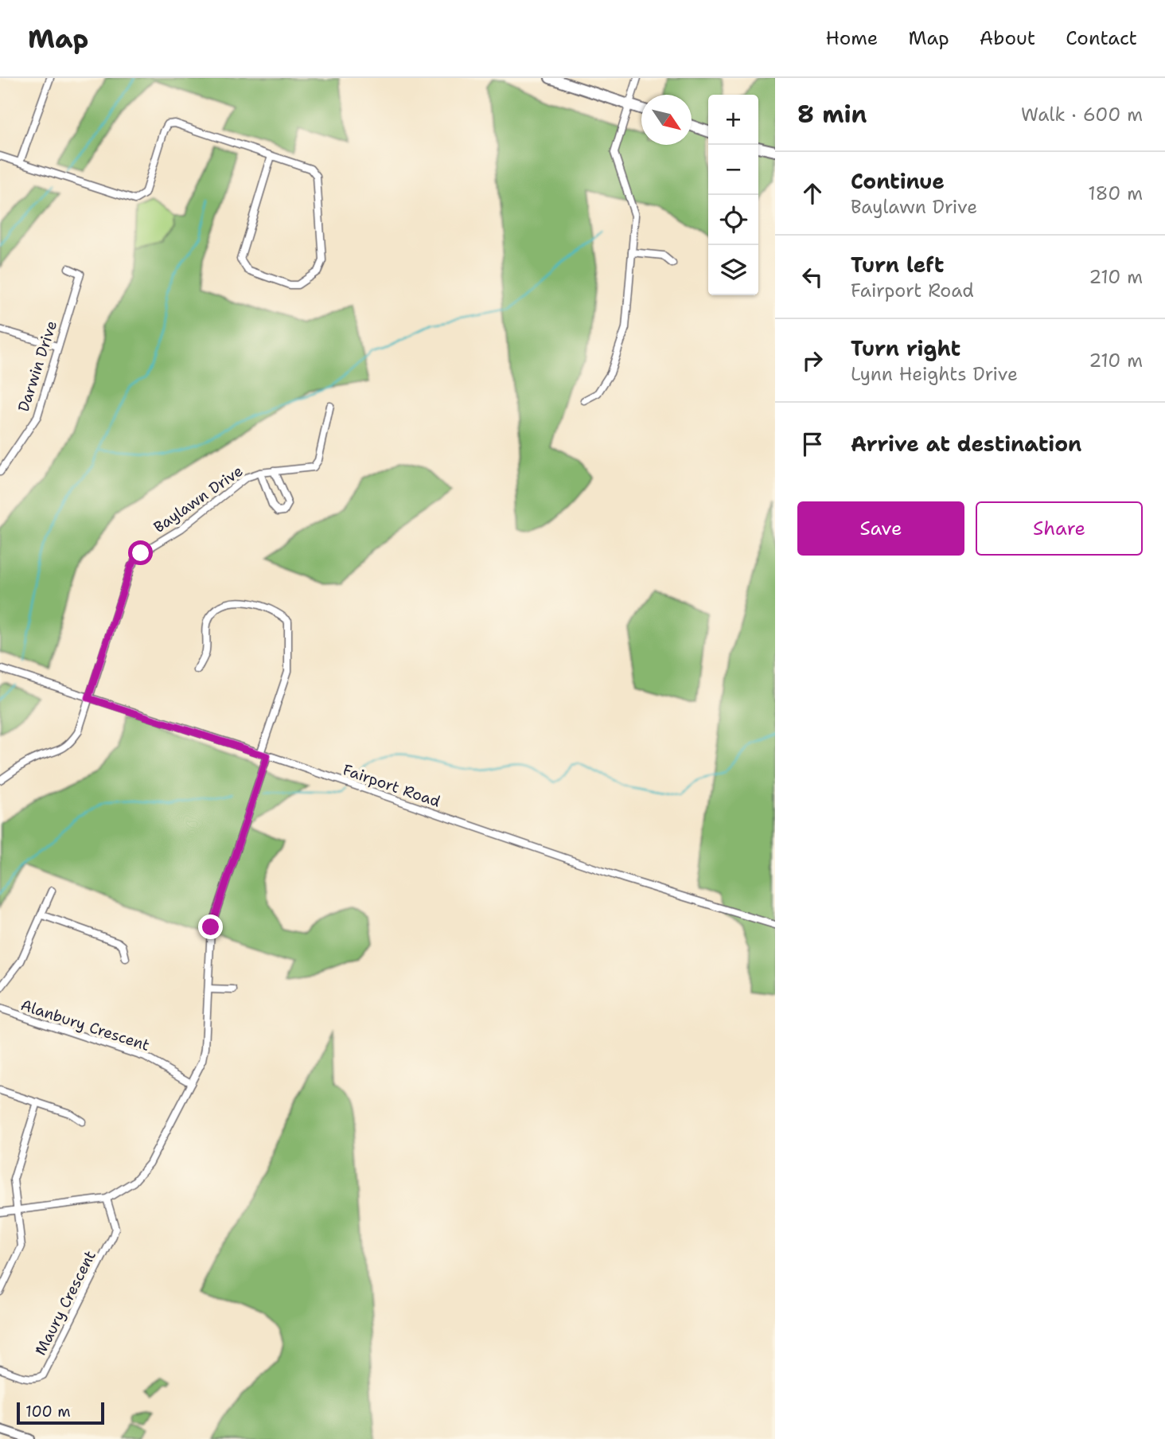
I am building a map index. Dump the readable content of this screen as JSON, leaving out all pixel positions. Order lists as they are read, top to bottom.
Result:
{
  "streets": {
    "street": [
      "Darwin Drive",
      "Baylawn Drive",
      "Fairport Road",
      "Alanbury Crescent",
      "Maury Crescent"
    ]
  },
  "crossings": [
    ["Baylawn Drive", "Fairport Road"]
  ],
  "scale_bar": "100 m",
  "north": "bottom right",
  "page": {
    "header": "Map",
    "nav": [
      "Home",
      "Map",
      "About",
      "Contact"
    ],
    "heading": ["8 min", "Walk · 600 m"],
    "map_buttons": ["+", "−"],
    "list": [
      ["Continue", "Baylawn Drive", "180 m"],
      ["Turn left", "Fairport Road", "210 m"],
      ["Turn right", "Lynn Heights Drive", "210 m"],
      "Arrive at destination"
    ],
    "buttons": ["Save", "Share"],
    "scale": "100 m"
  }
}
